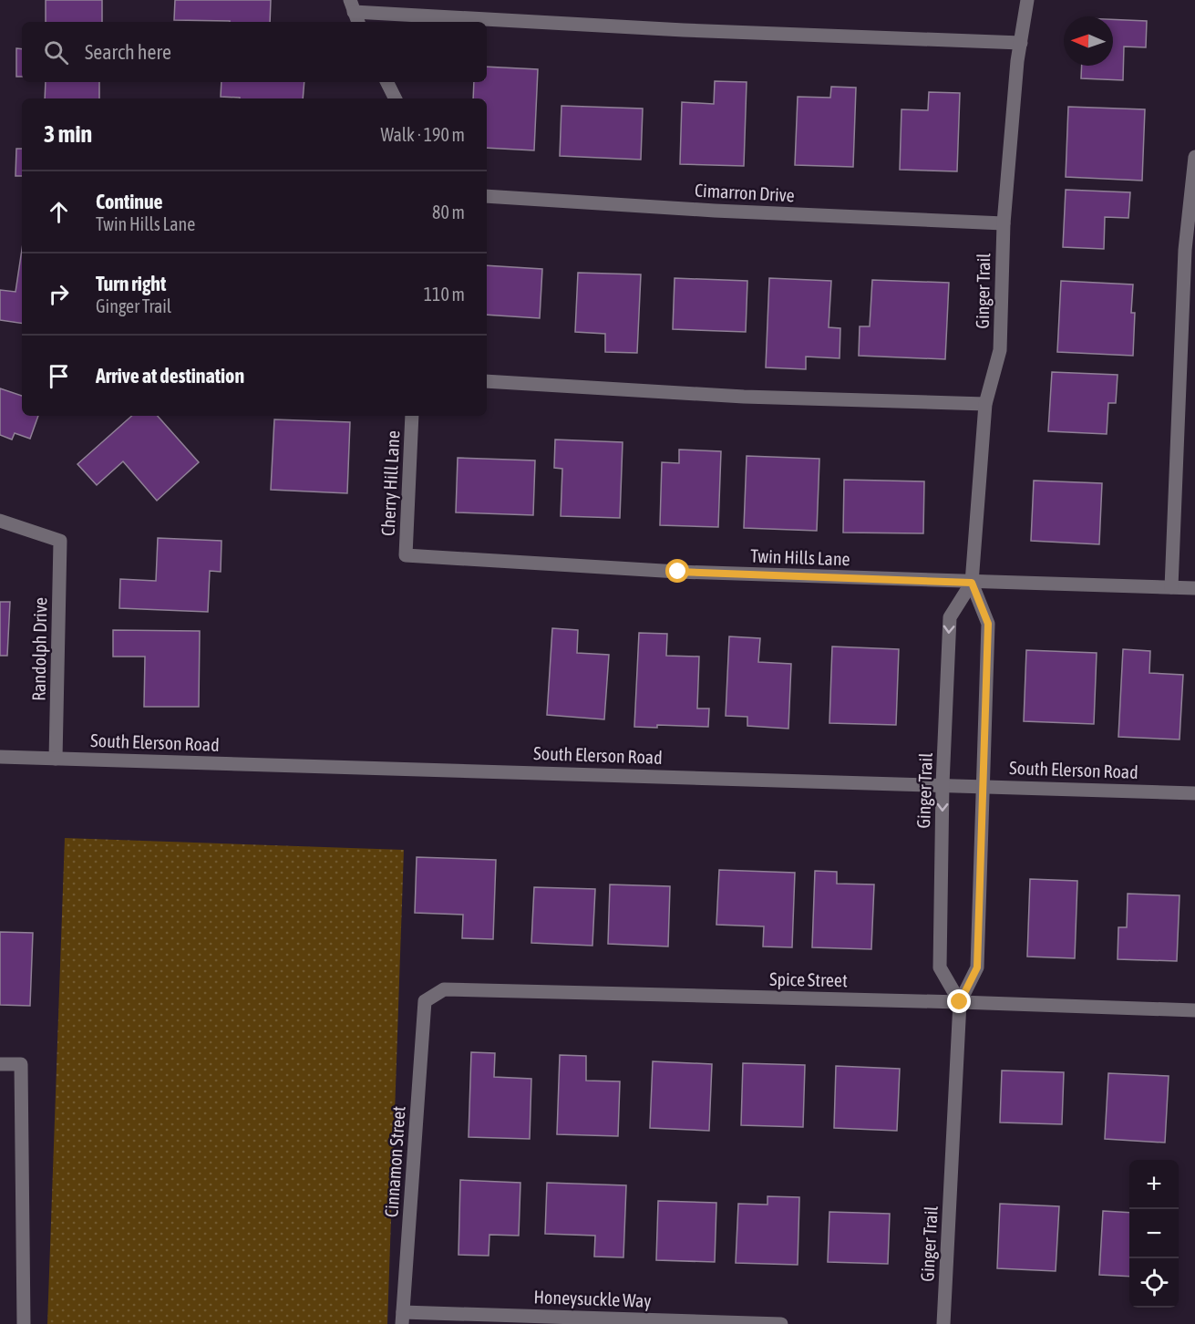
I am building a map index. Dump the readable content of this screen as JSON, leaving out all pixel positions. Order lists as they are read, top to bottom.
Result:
{
  "streets": {
    "street": [
      "Cimarron Drive",
      "Ginger Trail",
      "Cherry Hill Lane",
      "Twin Hills Lane",
      "Randolph Drive",
      "South Elerson Road",
      "Spice Street",
      "Cinnamon Street",
      "Honeysuckle Way"
    ]
  },
  "crossings": [
    ["Cimarron Drive", "Ginger Trail"],
    ["Ginger Trail", "Twin Hills Lane"],
    ["Ginger Trail", "South Elerson Road"],
    ["Ginger Trail", "Spice Street"],
    ["Cherry Hill Lane", "Twin Hills Lane"],
    ["Randolph Drive", "South Elerson Road"],
    ["Spice Street", "Cinnamon Street"],
    ["Cinnamon Street", "Honeysuckle Way"]
  ],
  "north": "left",
  "page": {
    "search": "Search here",
    "heading": ["3 min", "Walk · 190 m"],
    "list": [
      ["Continue", "Twin Hills Lane", "80 m"],
      ["Turn right", "Ginger Trail", "110 m"],
      "Arrive at destination"
    ],
    "map_buttons": ["+", "−"]
  }
}
